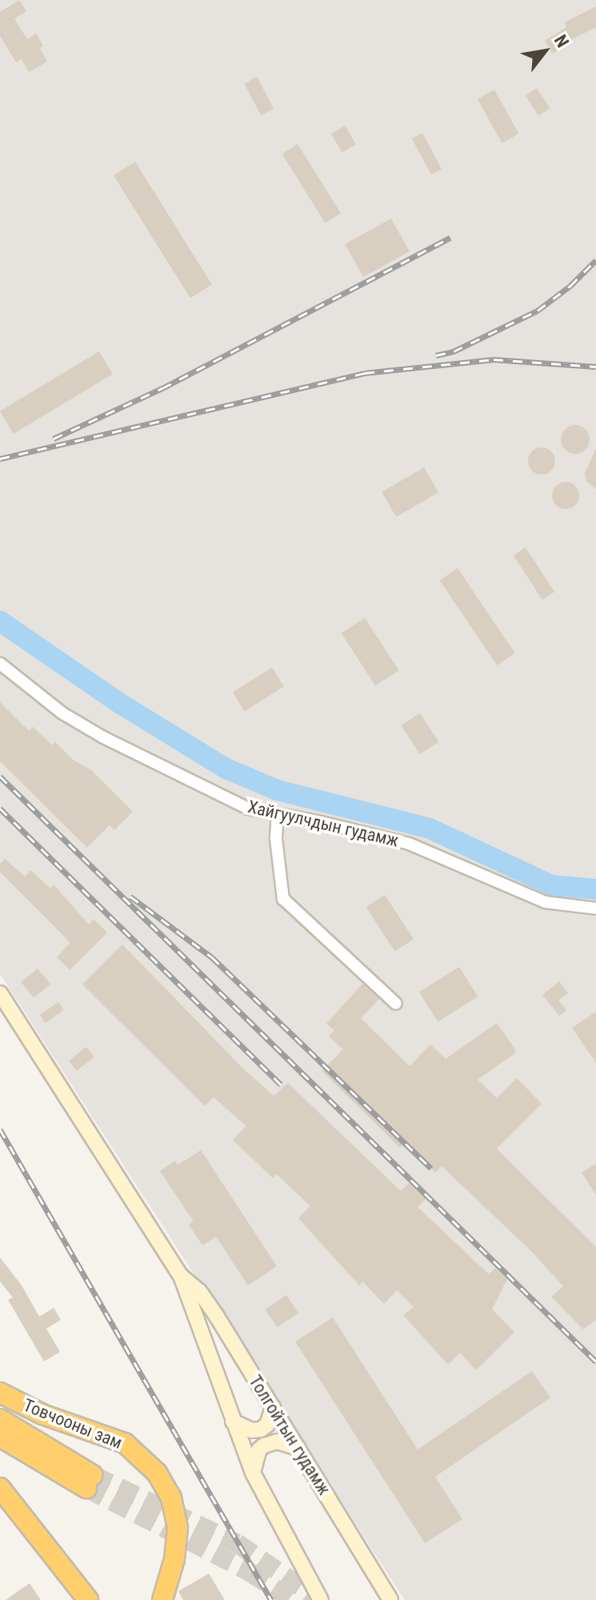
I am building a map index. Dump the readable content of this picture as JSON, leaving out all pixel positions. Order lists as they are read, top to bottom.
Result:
{
  "streets": {
    "highway": ["Товчооны зам"],
    "main road": ["Толгойтын гудамж"],
    "street": ["Хайгуулчдын гудамж"]
  },
  "north": "top right"
}
